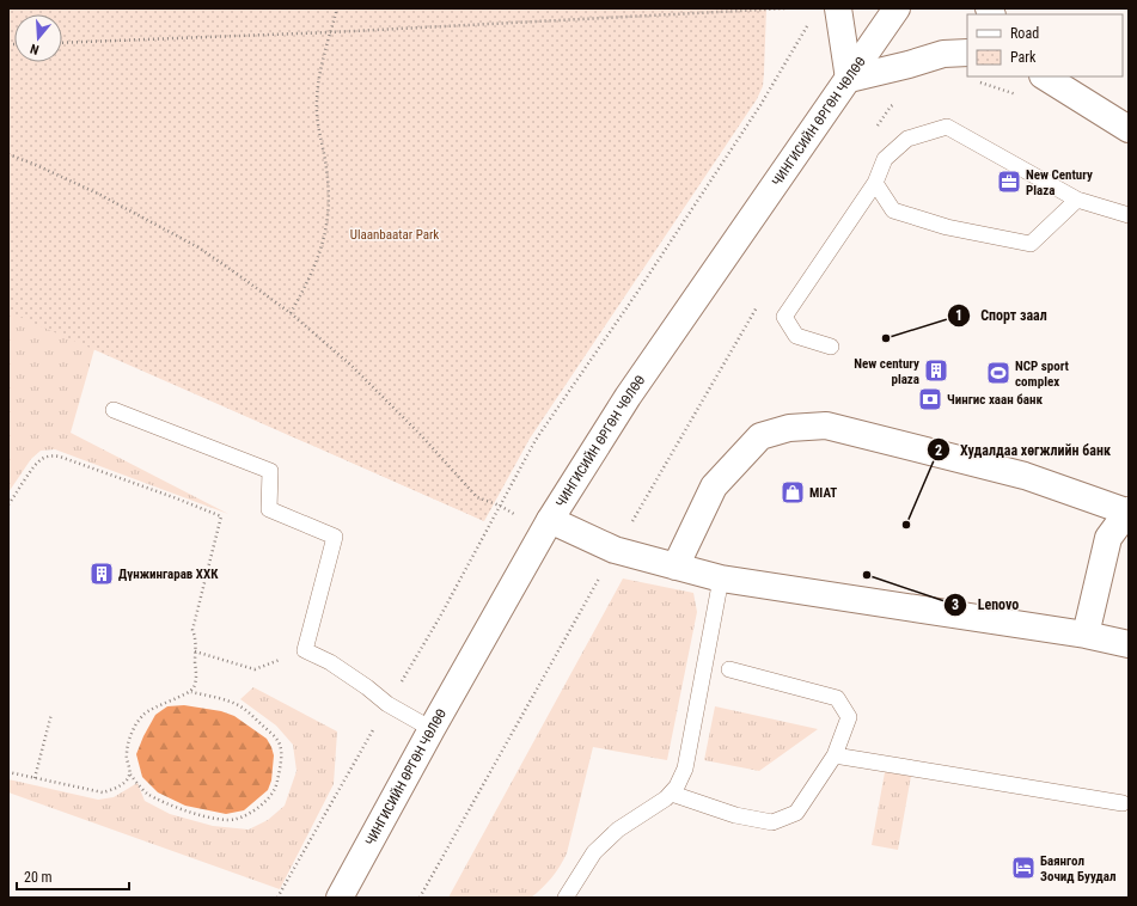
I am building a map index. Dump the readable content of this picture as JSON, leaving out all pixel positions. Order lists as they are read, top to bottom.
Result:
{
  "streets": {
    "main road": ["ЧИНГИСИЙН ӨРГӨН ЧӨЛӨӨ"]
  },
  "parks": ["Ulaanbaatar Park"],
  "places": {
    "office": ["New Century Plaza"],
    "other": ["Спорт заал", "Худалдаа хөгжлийн банк", "Lenovo"],
    "building": ["New century plaza", "Дүнжингарав ХХК"],
    "sports": ["NCP sport complex"],
    "bank": ["Чингис хаан банк"],
    "shop": ["MIAT"],
    "hotel": ["Баянгол Зочид Буудал"]
  },
  "legend": ["Road", "Park"],
  "scale_bar": "20 m",
  "north": "bottom"
}
